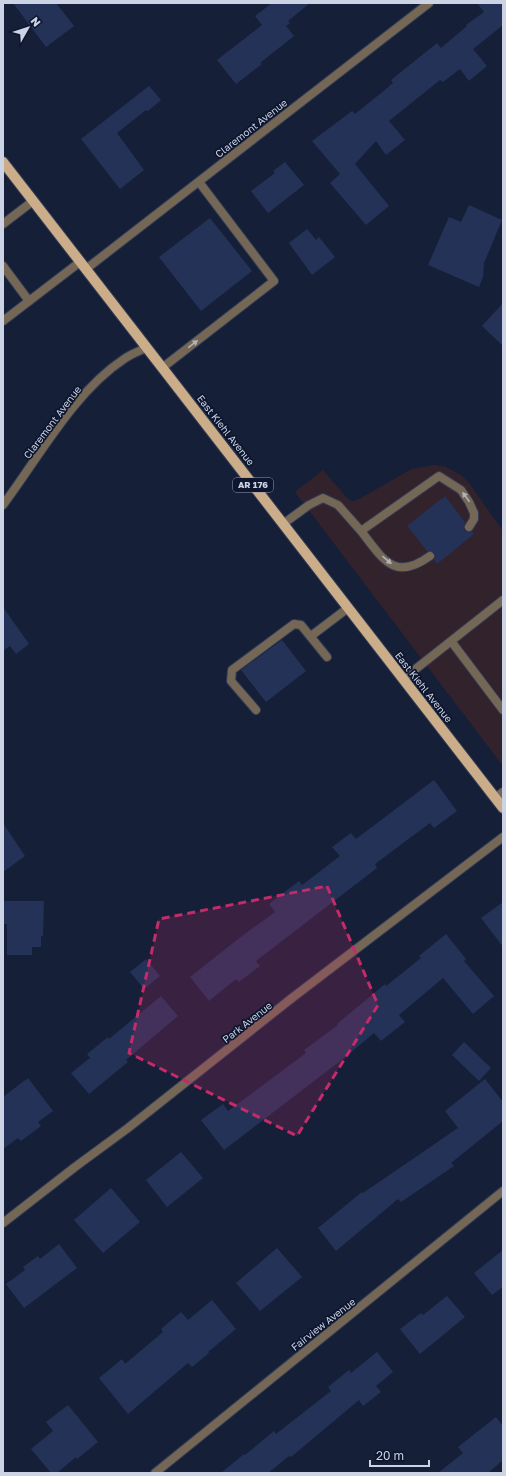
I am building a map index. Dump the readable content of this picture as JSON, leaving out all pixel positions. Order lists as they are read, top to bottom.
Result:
{
  "streets": {
    "main road": ["East Kiehl Avenue", "AR 176"],
    "street": ["Claremont Avenue", "Park Avenue", "Fairview Avenue"]
  },
  "crossings": [
    ["Claremont Avenue", "East Kiehl Avenue"]
  ],
  "scale_bar": "20 m",
  "north": "top right"
}
